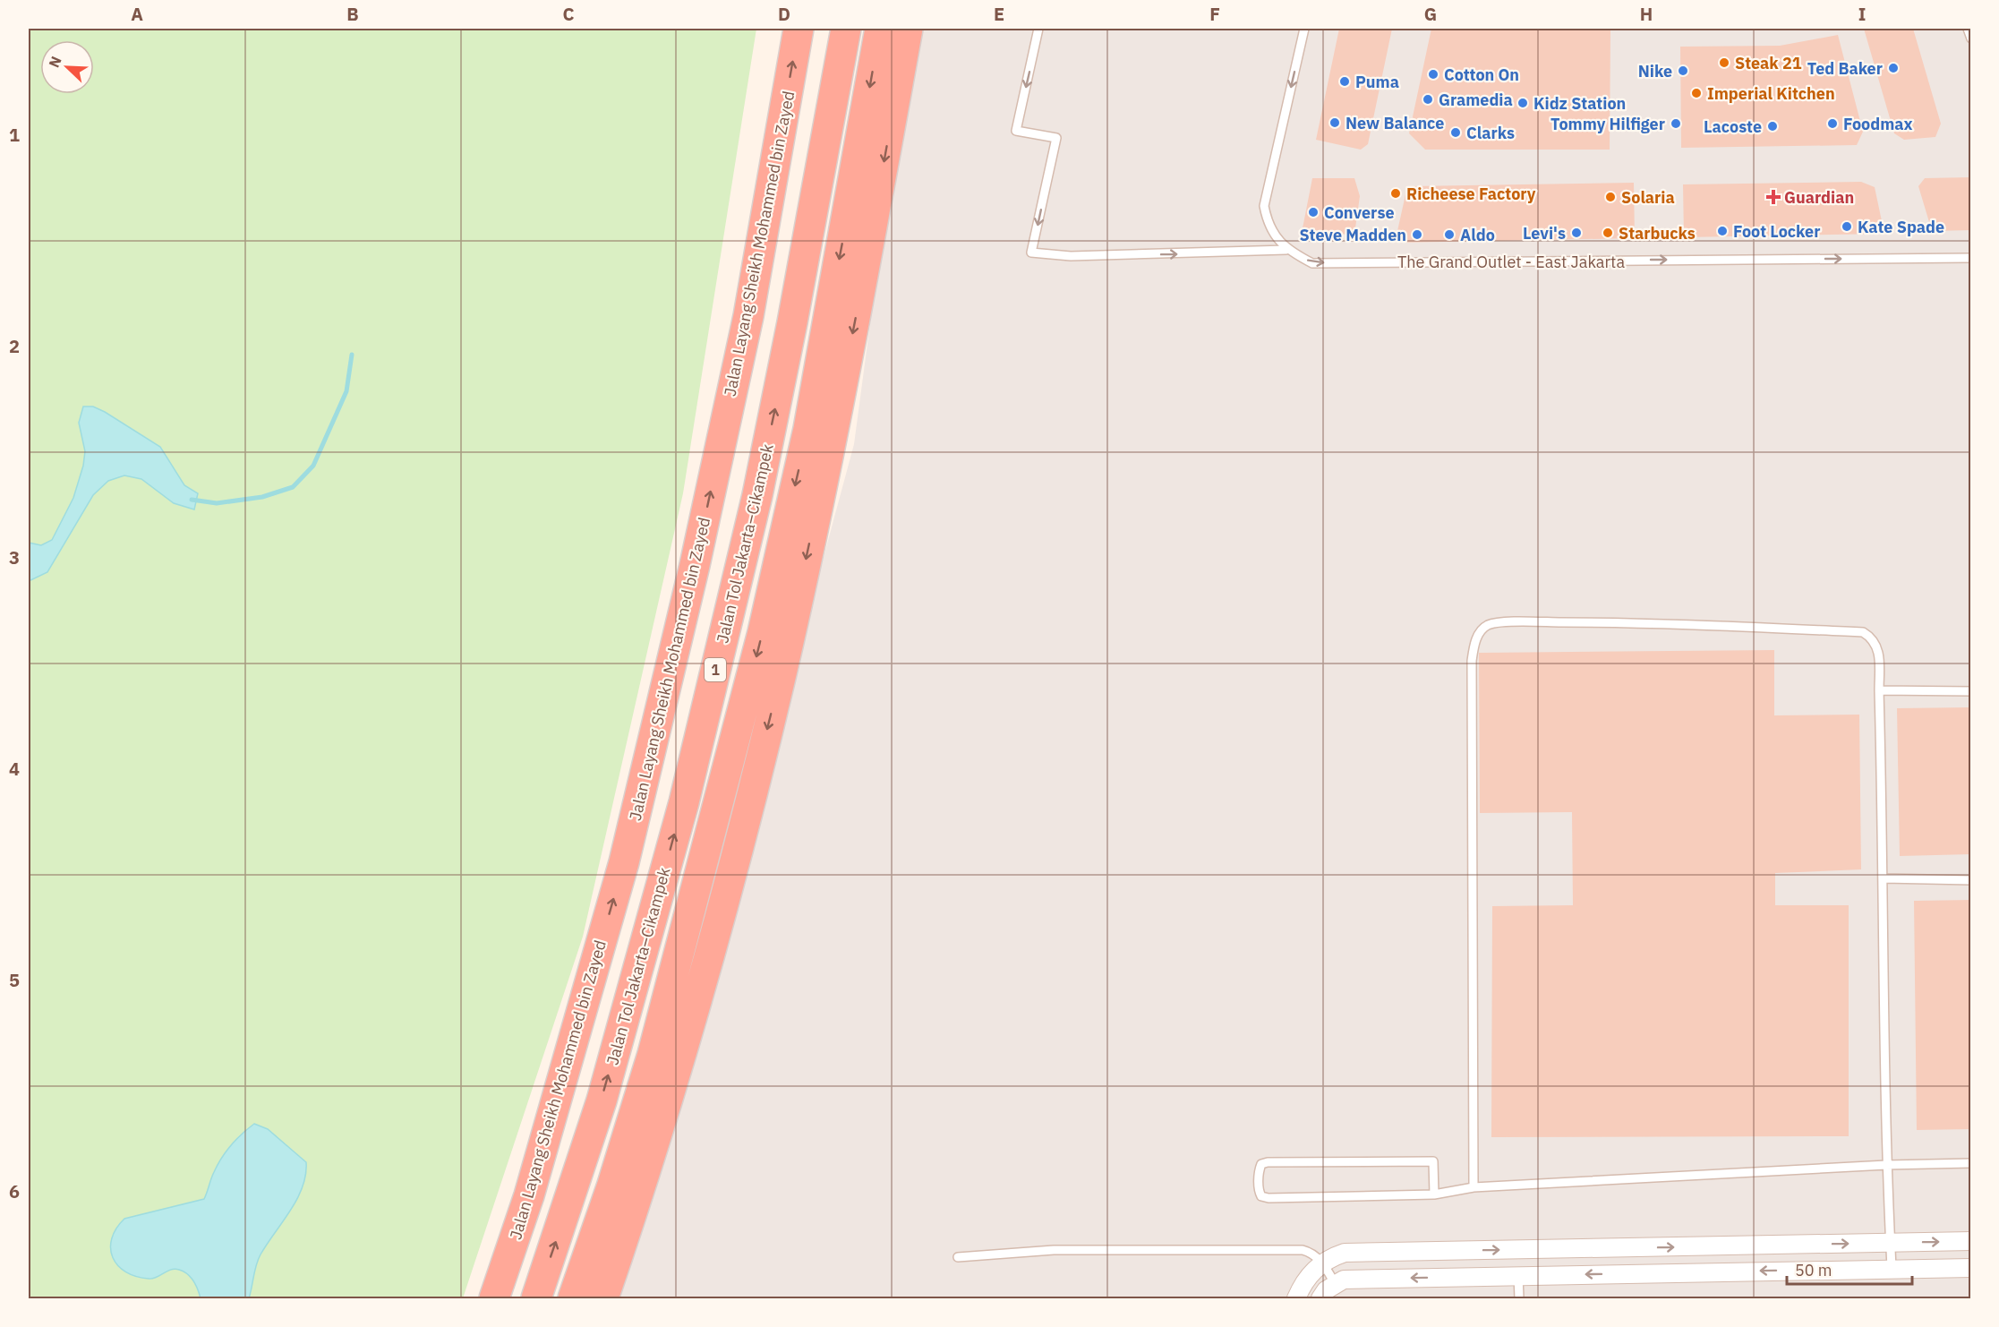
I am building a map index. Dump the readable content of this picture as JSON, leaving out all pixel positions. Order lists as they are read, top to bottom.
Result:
{
  "streets": {
    "highway": ["Jalan Layang Sheikh Mohammed bin Zayed", "Jalan Tol Jakarta–Cikampek", "1"],
    "lane": ["The Grand Outlet - East Jakarta"]
  },
  "places": {
    "other": [
      "Steak 21",
      "Ted Baker",
      "Nike",
      "Cotton On",
      "Puma",
      "Imperial Kitchen",
      "Gramedia",
      "Kidz Station",
      "New Balance",
      "Tommy Hilfiger",
      "Foodmax",
      "Lacoste",
      "Clarks",
      "Richeese Factory",
      "Solaria",
      "Converse",
      "Kate Spade",
      "Foot Locker",
      "Levi's",
      "Starbucks",
      "Steve Madden",
      "Aldo"
    ],
    "health": ["Guardian"]
  },
  "scale_bar": "50 m",
  "north": "top left",
  "grid": {
    "columns": [
      "A",
      "B",
      "C",
      "D",
      "E",
      "F",
      "G",
      "H",
      "I"
    ],
    "rows": [
      "1",
      "2",
      "3",
      "4",
      "5",
      "6"
    ]
  }
}
